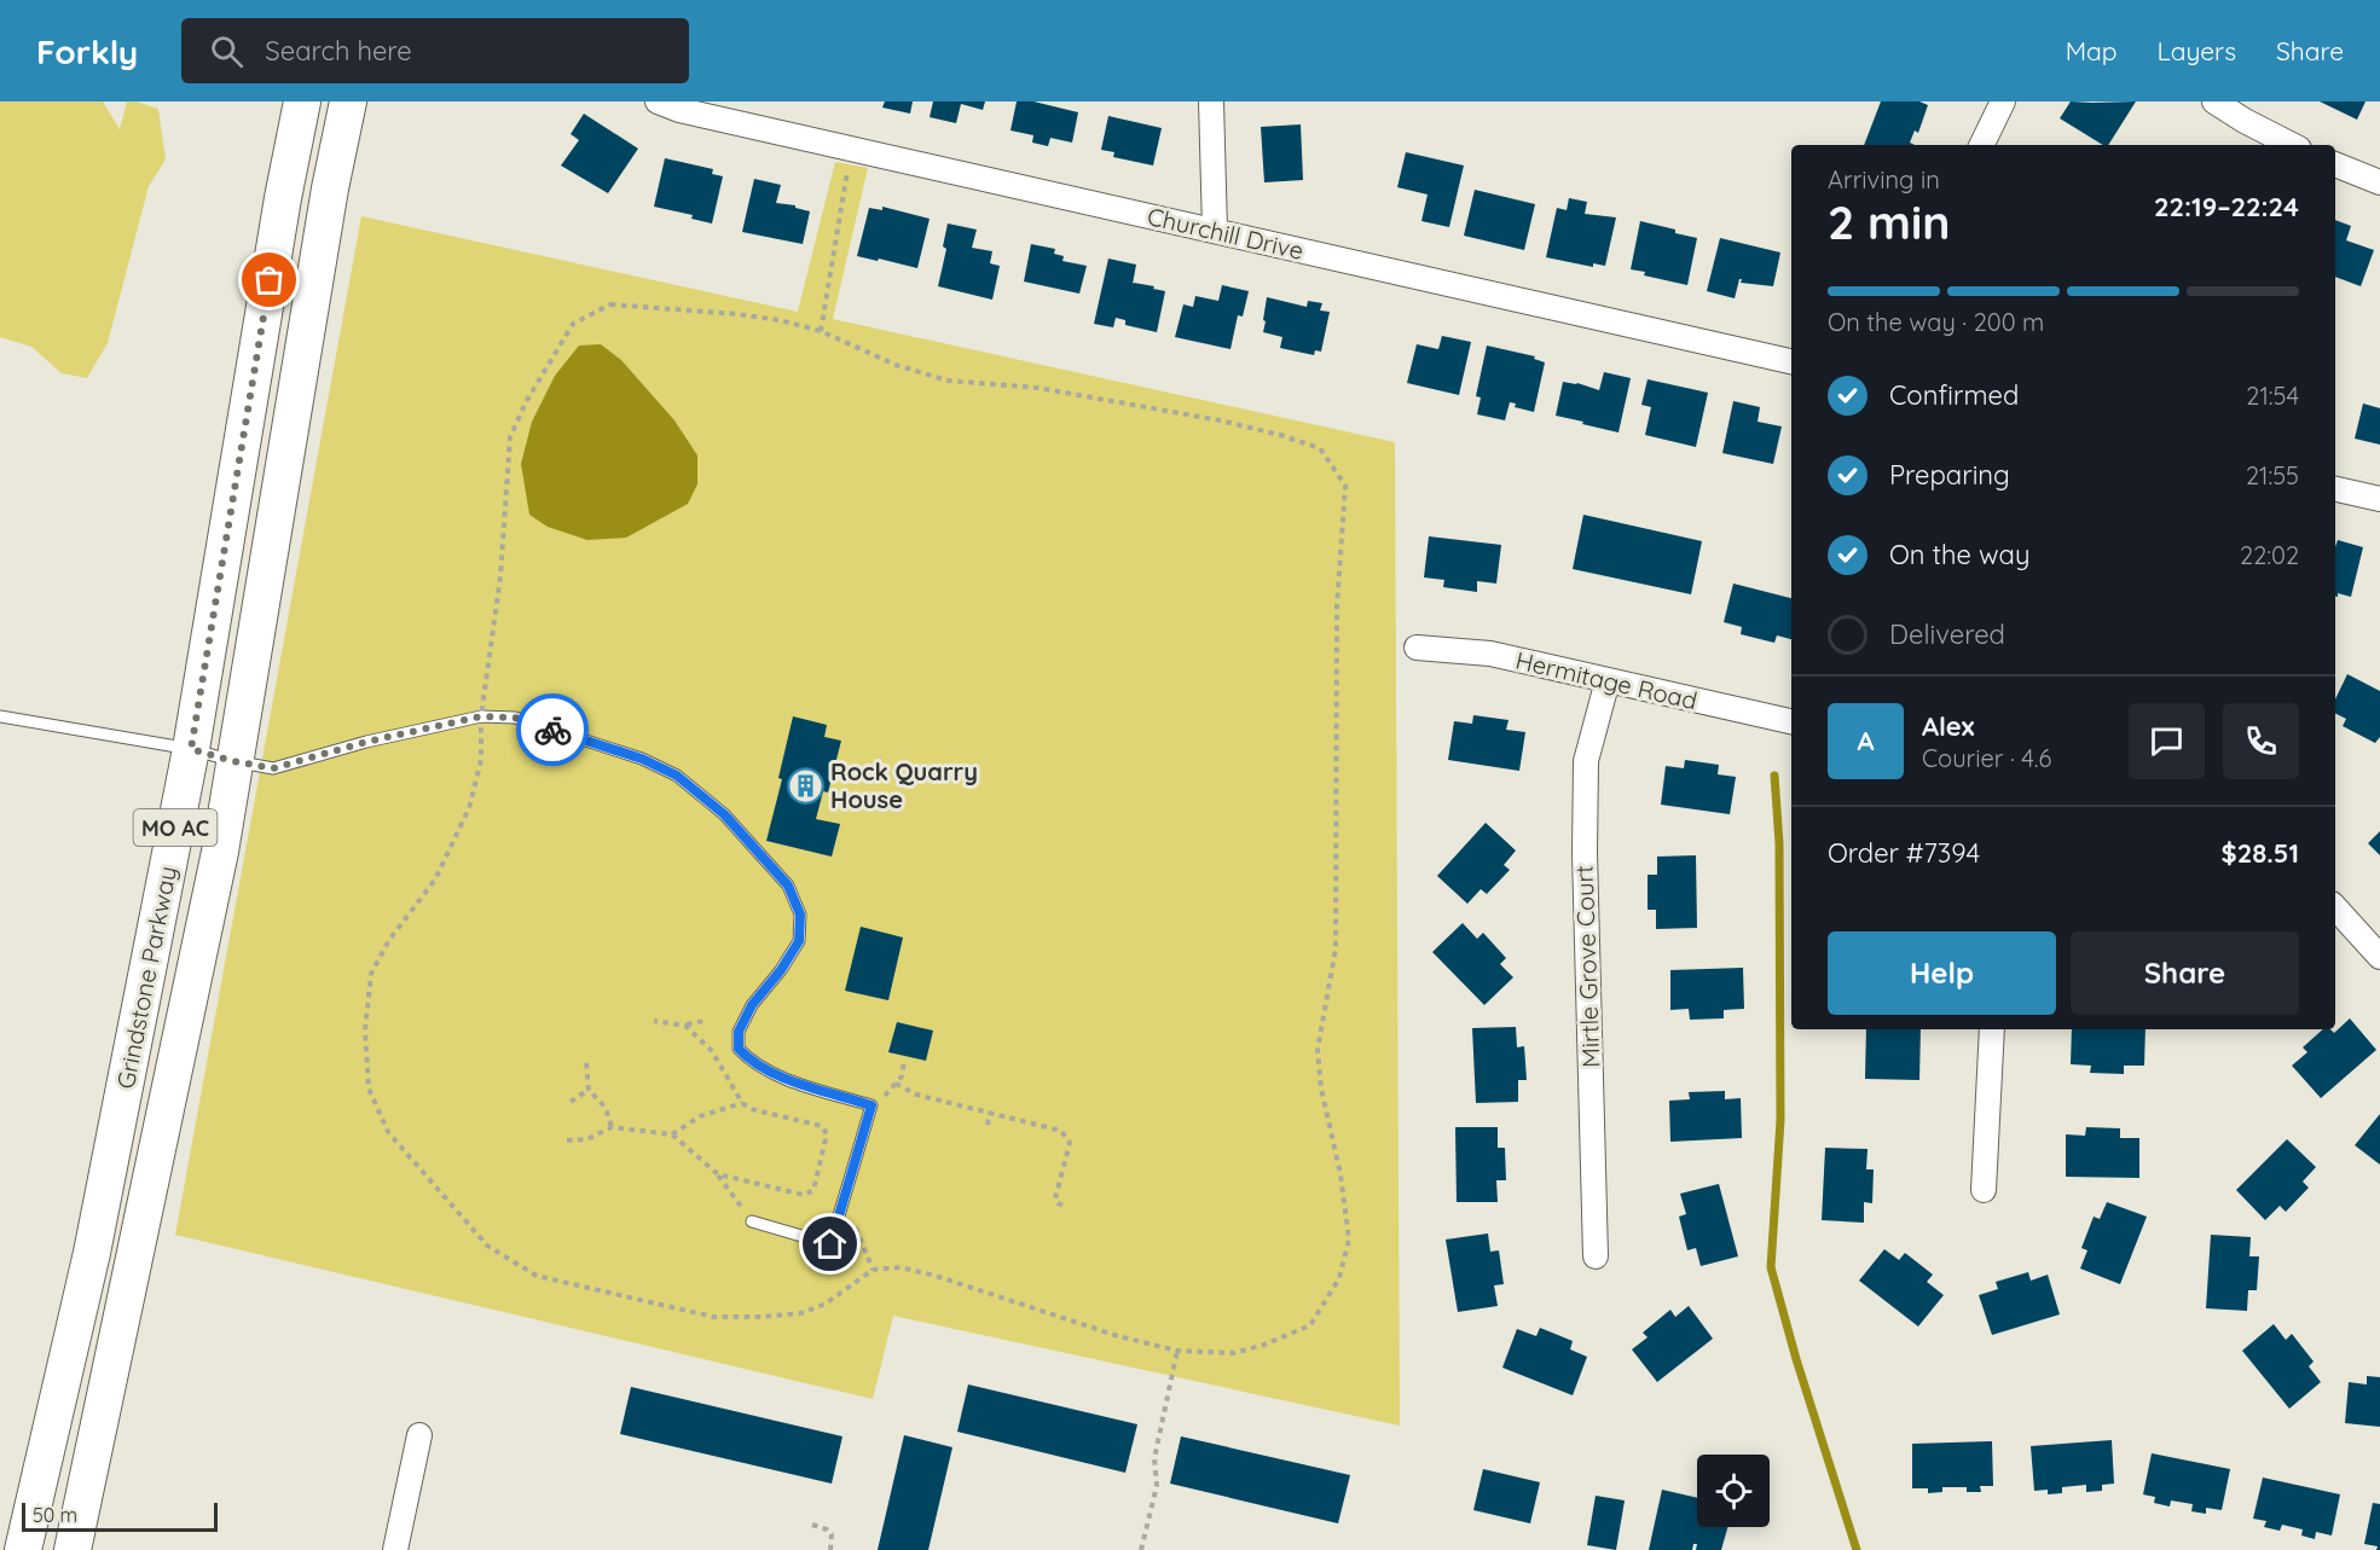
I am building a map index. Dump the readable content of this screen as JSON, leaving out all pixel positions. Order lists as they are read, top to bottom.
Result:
{
  "streets": {
    "main road": ["MO AC", "Grindstone Parkway"],
    "street": ["Churchill Drive", "Hermitage Road", "Mirtle Grove Court"]
  },
  "crossings": [
    ["Hermitage Road", "Mirtle Grove Court"]
  ],
  "places": {
    "building": ["Rock Quarry House"]
  },
  "scale_bar": "50 m",
  "page": {
    "header": "Forkly",
    "search": "Search here",
    "nav": ["Map", "Layers", "Share"],
    "heading": ["2 min", "Arriving in", "22:19–22:24"],
    "panel": [
      "Alex",
      "Courier · 4.6",
      "Order #7394",
      "$28.51"
    ],
    "bar": "On the way · 200 m",
    "list": [
      ["Confirmed", "21:54"],
      ["Preparing", "21:55"],
      ["On the way", "22:02"],
      "Delivered"
    ],
    "round": "A",
    "buttons": ["Help", "Share"],
    "scale": "50 m"
  }
}
